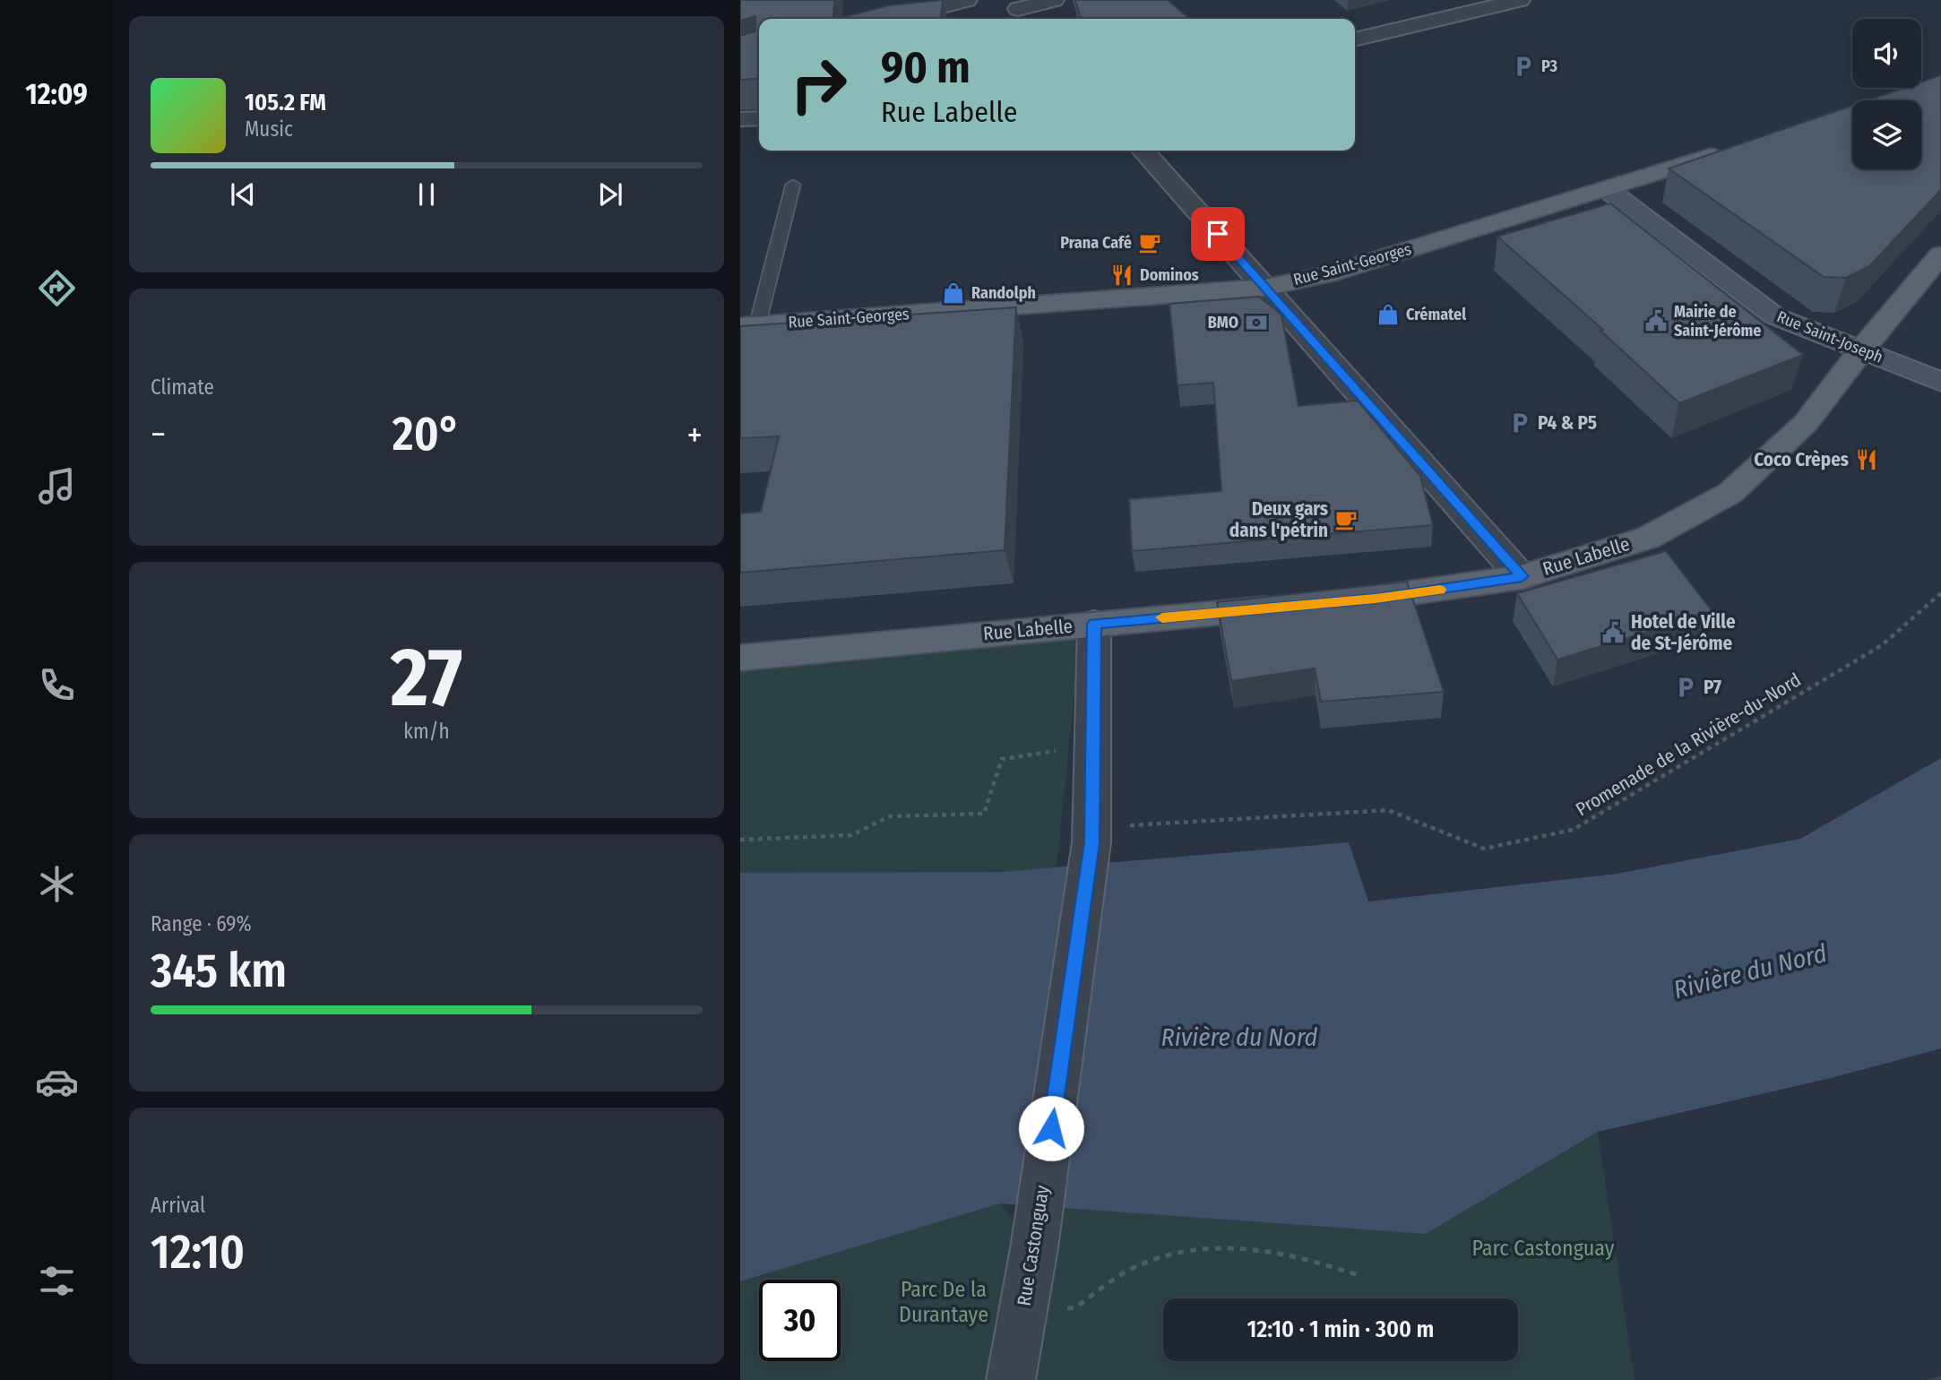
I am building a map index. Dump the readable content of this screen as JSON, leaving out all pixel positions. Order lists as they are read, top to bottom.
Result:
{
  "streets": {
    "main road": ["Rue Saint-Georges", "Rue Labelle"],
    "street": ["Rue Saint-Joseph", "Rue Castonguay"],
    "path": ["Promenade de la Rivière-du-Nord"]
  },
  "crossings": [
    ["Rue Saint-Georges", "Rue Saint-Joseph"],
    ["Rue Saint-Joseph", "Rue Labelle"],
    ["Rue Labelle", "Rue Castonguay"],
    ["Promenade de la Rivière-du-Nord", "Rue Castonguay"]
  ],
  "water": ["Rivière du Nord"],
  "parks": ["Parc Castonguay", "Parc De la Durantaye"],
  "places": {
    "parking": ["P3", "P4 & P5", "P7"],
    "cafe": ["Prana Café", "Deux gars dans l'pétrin"],
    "restaurant": ["Dominos", "Coco Crèpes"],
    "shop": ["Randolph", "Crématel"],
    "public building": ["Mairie de Saint-Jérôme", "Hotel de Ville de St-Jérôme"],
    "bank": ["BMO"]
  },
  "page": {
    "tabs": "12:09",
    "turn": ["90 m", "Rue Labelle"],
    "song": ["105.2 FM", "Music"],
    "tile": [
      "Climate",
      ["27", "km/h"],
      ["Range · 69%", "345 km"],
      ["Arrival", "12:10"]
    ],
    "heat": ["−", "20°", "+"],
    "limit": "30",
    "trip": "12:10 · 1 min · 300 m"
  }
}
